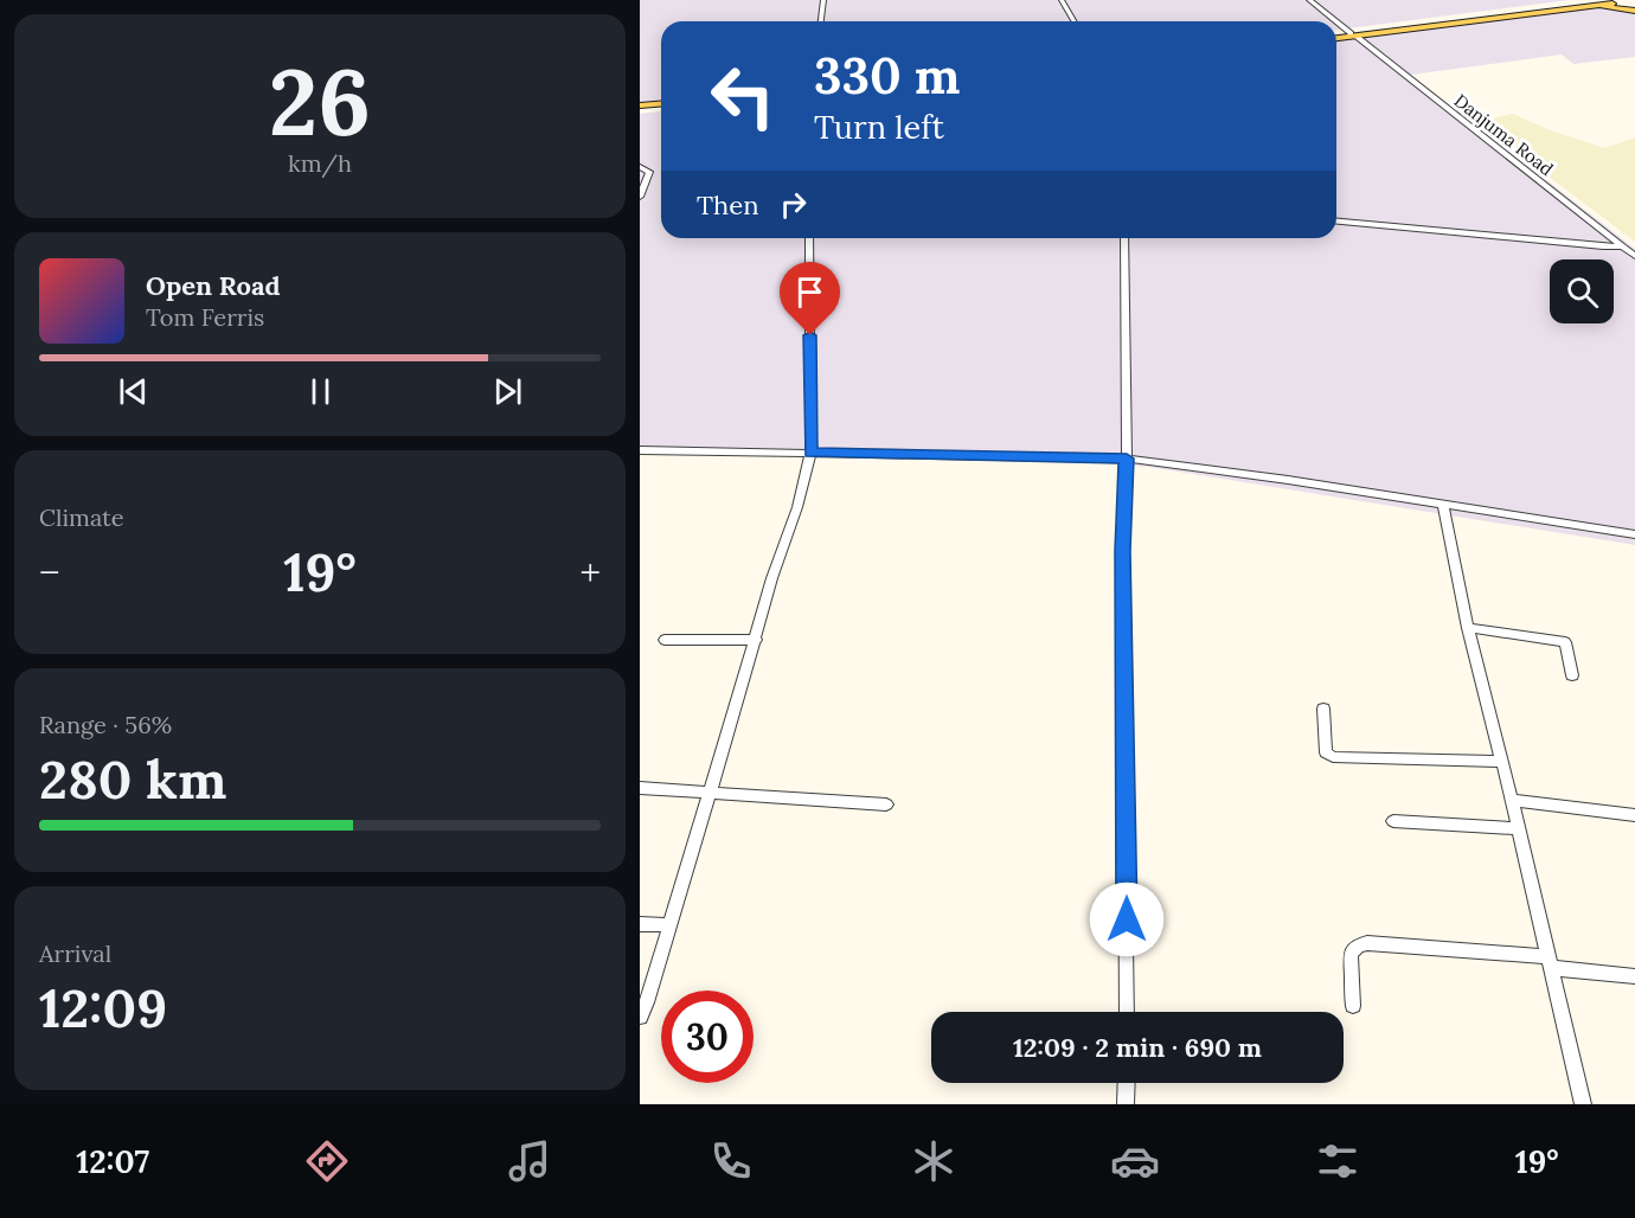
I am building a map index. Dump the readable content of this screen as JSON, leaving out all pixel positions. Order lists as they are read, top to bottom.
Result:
{
  "streets": {
    "street": ["Danjuma Road"]
  },
  "page": {
    "tile": [
      ["26", "km/h"],
      "Climate",
      ["Range · 56%", "280 km"],
      ["Arrival", "12:09"]
    ],
    "turn": ["330 m", "Turn left"],
    "then": "Then",
    "song": ["Open Road", "Tom Ferris"],
    "heat": ["−", "19°", "+"],
    "limit": "30",
    "trip": "12:09 · 2 min · 690 m",
    "tabs": ["12:07", "19°"]
  }
}
